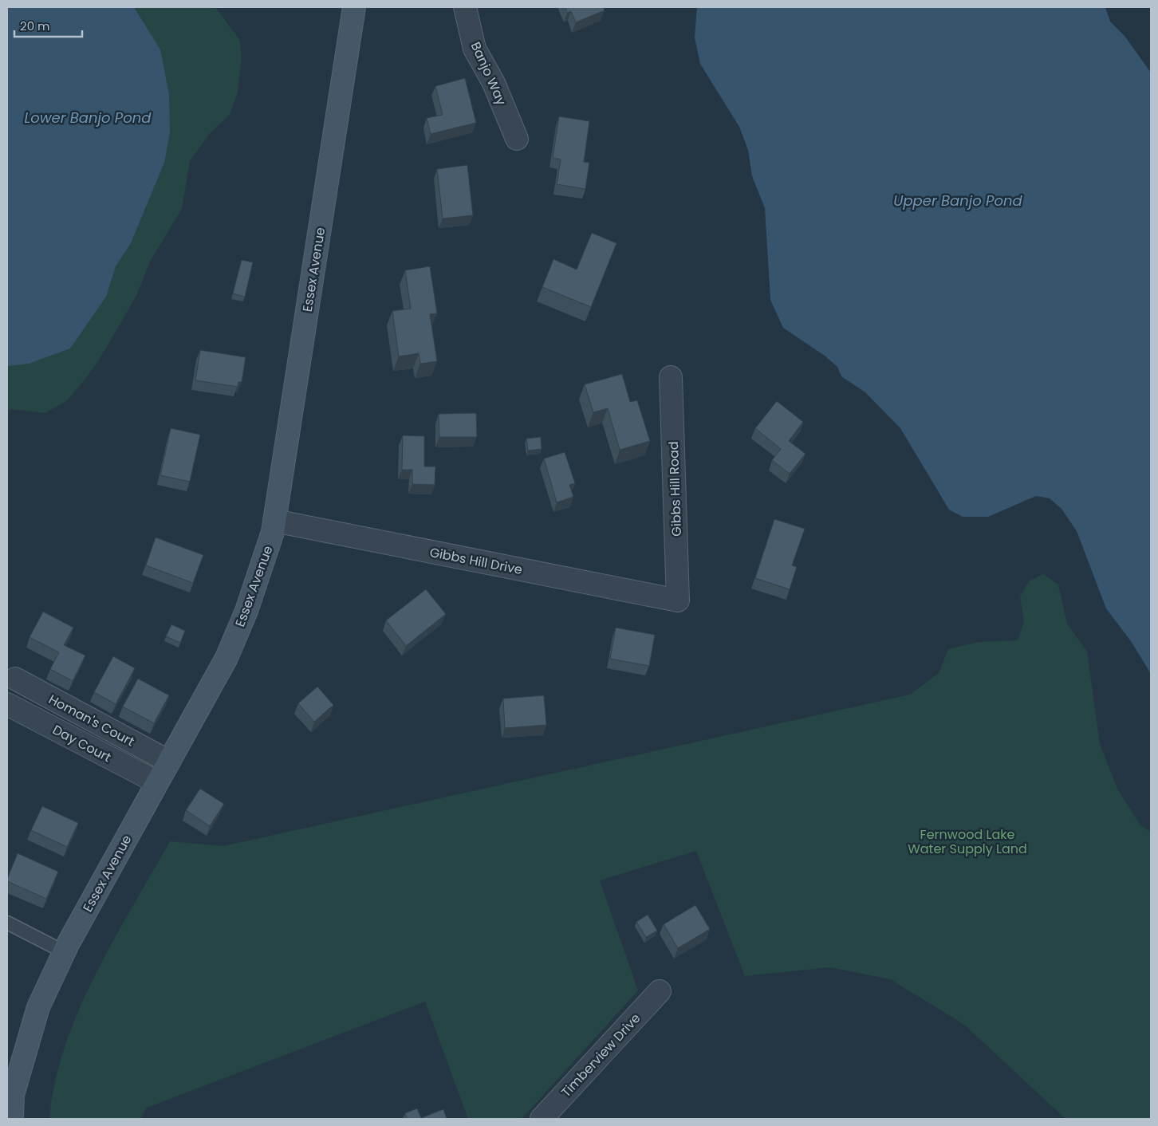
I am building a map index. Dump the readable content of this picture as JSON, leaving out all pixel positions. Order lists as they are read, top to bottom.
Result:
{
  "streets": {
    "street": [
      "Banjo Way",
      "Essex Avenue",
      "Gibbs Hill Road",
      "Gibbs Hill Drive",
      "Homan's Court",
      "Day Court",
      "Timberview Drive"
    ]
  },
  "crossings": [
    ["Essex Avenue", "Gibbs Hill Drive"],
    ["Essex Avenue", "Homan's Court"],
    ["Essex Avenue", "Day Court"],
    ["Gibbs Hill Road", "Gibbs Hill Drive"]
  ],
  "water": ["Lower Banjo Pond", "Upper Banjo Pond"],
  "parks": ["Fernwood Lake Water Supply Land"],
  "scale_bar": "20 m"
}
